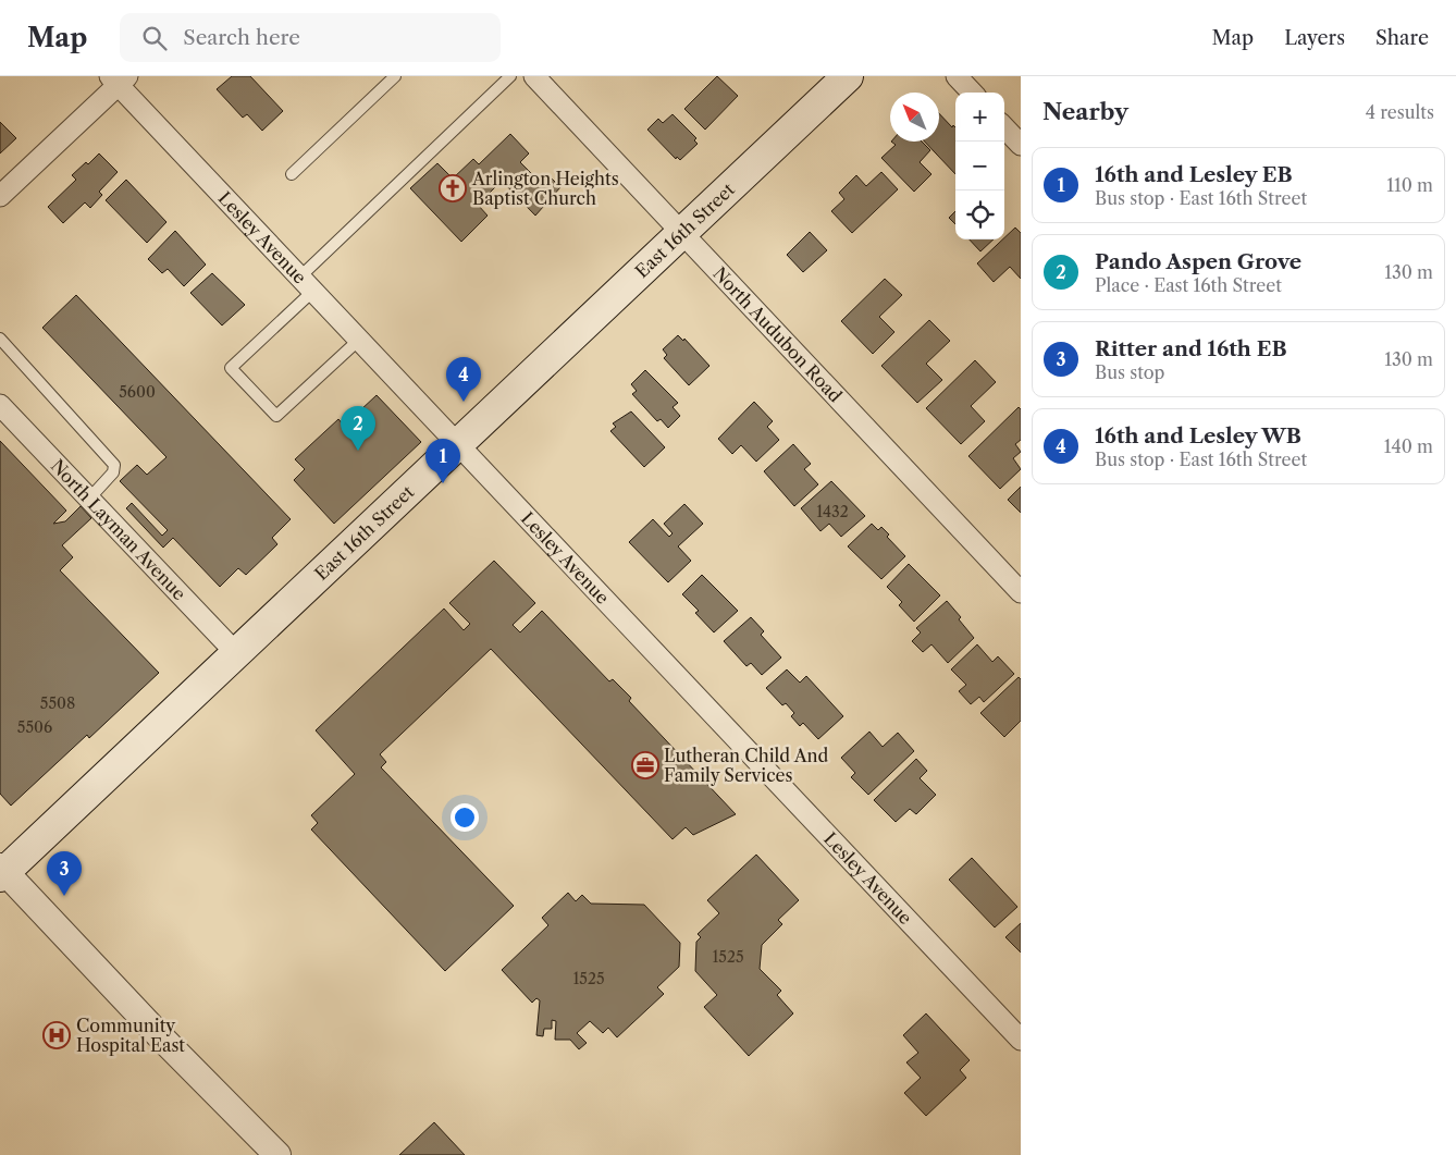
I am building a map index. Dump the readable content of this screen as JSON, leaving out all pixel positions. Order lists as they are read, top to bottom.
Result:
{
  "streets": {
    "main road": ["East 16th Street"],
    "street": ["Lesley Avenue", "North Audubon Road", "North Layman Avenue"]
  },
  "crossings": [
    ["East 16th Street", "Lesley Avenue"],
    ["East 16th Street", "North Audubon Road"],
    ["East 16th Street", "North Layman Avenue"]
  ],
  "places": {
    "church": ["Arlington Heights Baptist Church"],
    "office": ["Lutheran Child And Family Services"],
    "hospital": ["Community Hospital East"]
  },
  "house_numbers": [
    "5600",
    "1432",
    "5508",
    "5506",
    "1525",
    "1525"
  ],
  "north": "top left",
  "page": {
    "header": "Map",
    "search": "Search here",
    "nav": ["Map", "Layers", "Share"],
    "heading": ["Nearby", "4 results"],
    "map_buttons": ["+", "−"],
    "list": [
      {
        "mark": "1",
        "name": "16th and Lesley EB",
        "note": "Bus stop · East 16th Street",
        "value": "110 m"
      },
      {
        "mark": "2",
        "name": "Pando Aspen Grove",
        "note": "Place · East 16th Street",
        "value": "130 m"
      },
      {
        "mark": "3",
        "name": "Ritter and 16th EB",
        "note": "Bus stop",
        "value": "130 m"
      },
      {
        "mark": "4",
        "name": "16th and Lesley WB",
        "note": "Bus stop · East 16th Street",
        "value": "140 m"
      }
    ],
    "pins": [
      "4",
      "2",
      "1",
      "3"
    ]
  }
}
